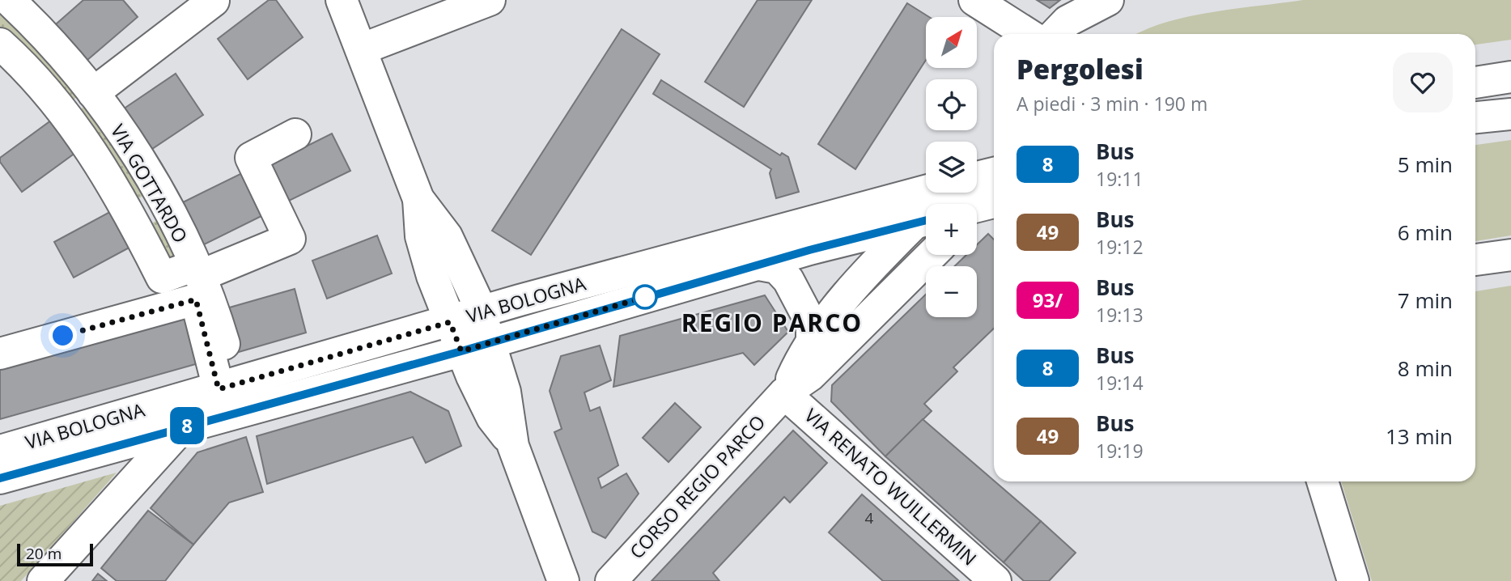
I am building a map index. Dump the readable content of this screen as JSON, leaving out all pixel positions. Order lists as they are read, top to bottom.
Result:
{
  "streets": {
    "street": [
      "VIA GOTTARDO",
      "VIA BOLOGNA",
      "CORSO REGIO PARCO",
      "VIA RENATO WUILLERMIN"
    ]
  },
  "crossings": [
    ["VIA BOLOGNA", "CORSO REGIO PARCO"],
    ["CORSO REGIO PARCO", "VIA RENATO WUILLERMIN"]
  ],
  "districts": ["REGIO PARCO"],
  "lines": ["bus line 8"],
  "house_numbers": ["4"],
  "scale_bar": "20 m",
  "north": "top right",
  "page": {
    "on_map": "8",
    "map_buttons": ["+", "−"],
    "heading": ["Pergolesi", "A piedi · 3 min · 190 m"],
    "list": [
      {
        "mark": "8",
        "name": "Bus",
        "note": "19:11",
        "value": "5 min"
      },
      {
        "mark": "49",
        "name": "Bus",
        "note": "19:12",
        "value": "6 min"
      },
      {
        "mark": "93/",
        "name": "Bus",
        "note": "19:13",
        "value": "7 min"
      },
      {
        "mark": "8",
        "name": "Bus",
        "note": "19:14",
        "value": "8 min"
      },
      {
        "mark": "49",
        "name": "Bus",
        "note": "19:19",
        "value": "13 min"
      }
    ],
    "scale": "20 m"
  }
}
